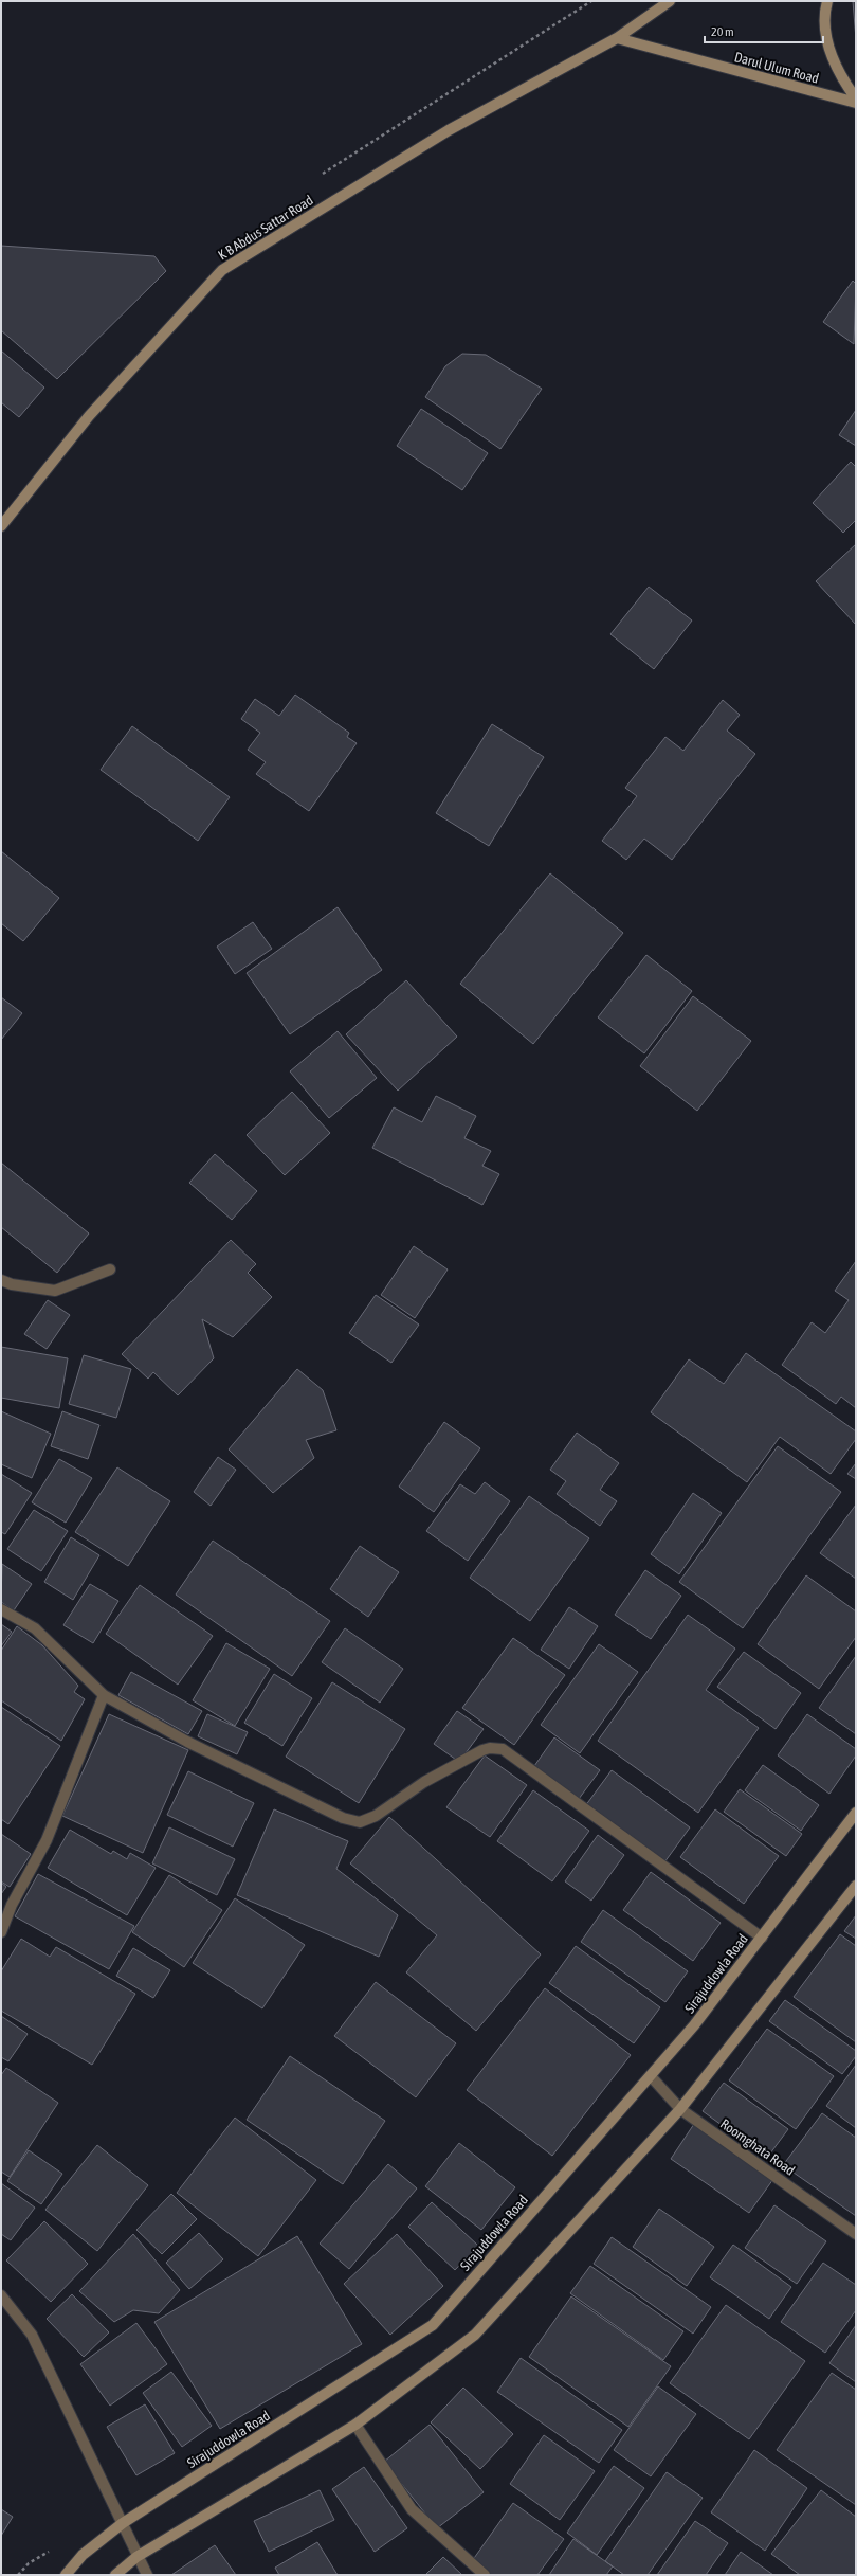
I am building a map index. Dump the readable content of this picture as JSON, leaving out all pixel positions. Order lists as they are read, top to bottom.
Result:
{
  "streets": {
    "main road": ["Darul Ulum Road", "K B Abdus Sattar Road", "Sirajuddowla Road"],
    "street": ["Roomghata Road"]
  },
  "crossings": [
    ["Darul Ulum Road", "K B Abdus Sattar Road"],
    ["Sirajuddowla Road", "Roomghata Road"]
  ],
  "scale_bar": "20 m"
}
